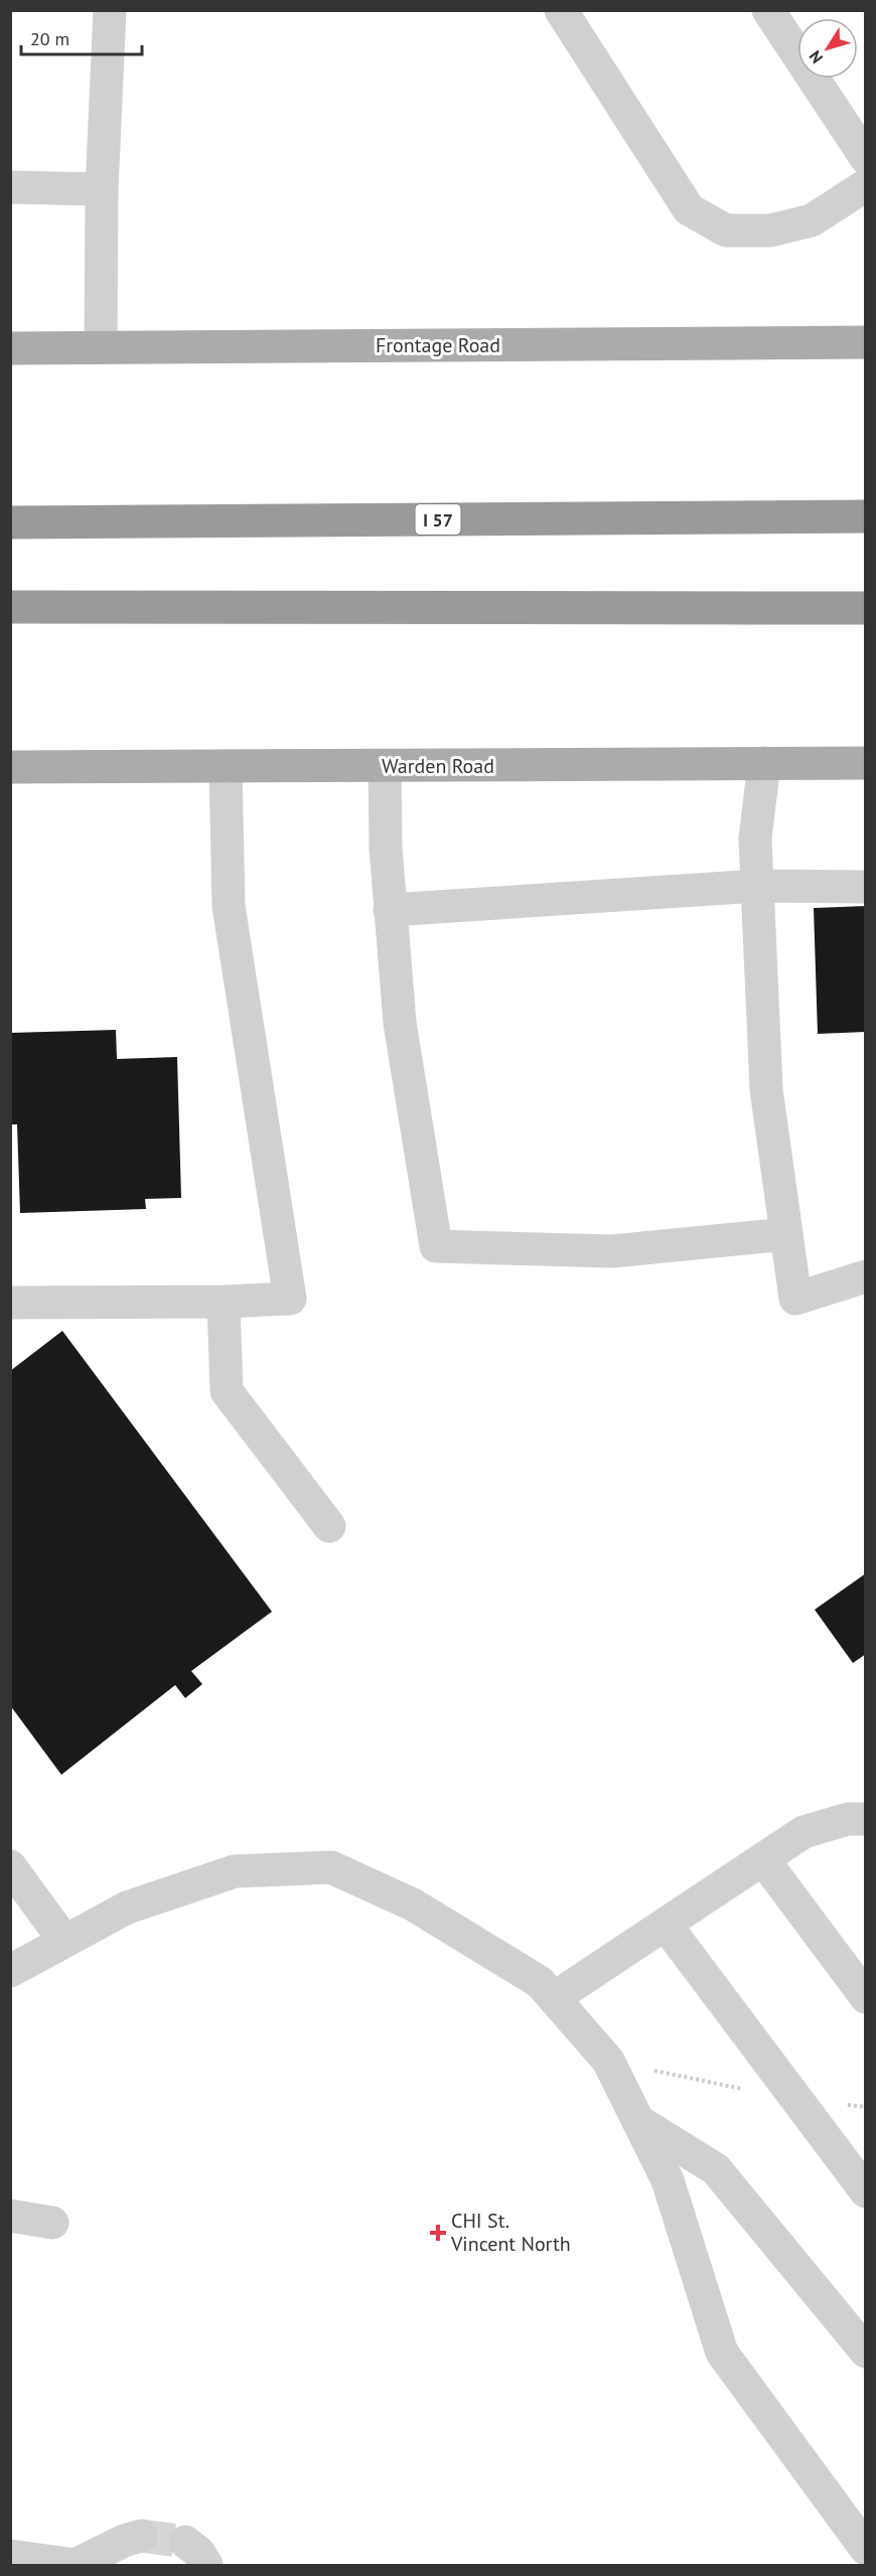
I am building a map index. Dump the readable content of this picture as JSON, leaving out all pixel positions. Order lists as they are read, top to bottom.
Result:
{
  "streets": {
    "highway": ["I 57"],
    "main road": ["Frontage Road", "Warden Road"]
  },
  "places": {
    "health": ["CHI St. Vincent North"]
  },
  "scale_bar": "20 m",
  "north": "bottom left"
}
